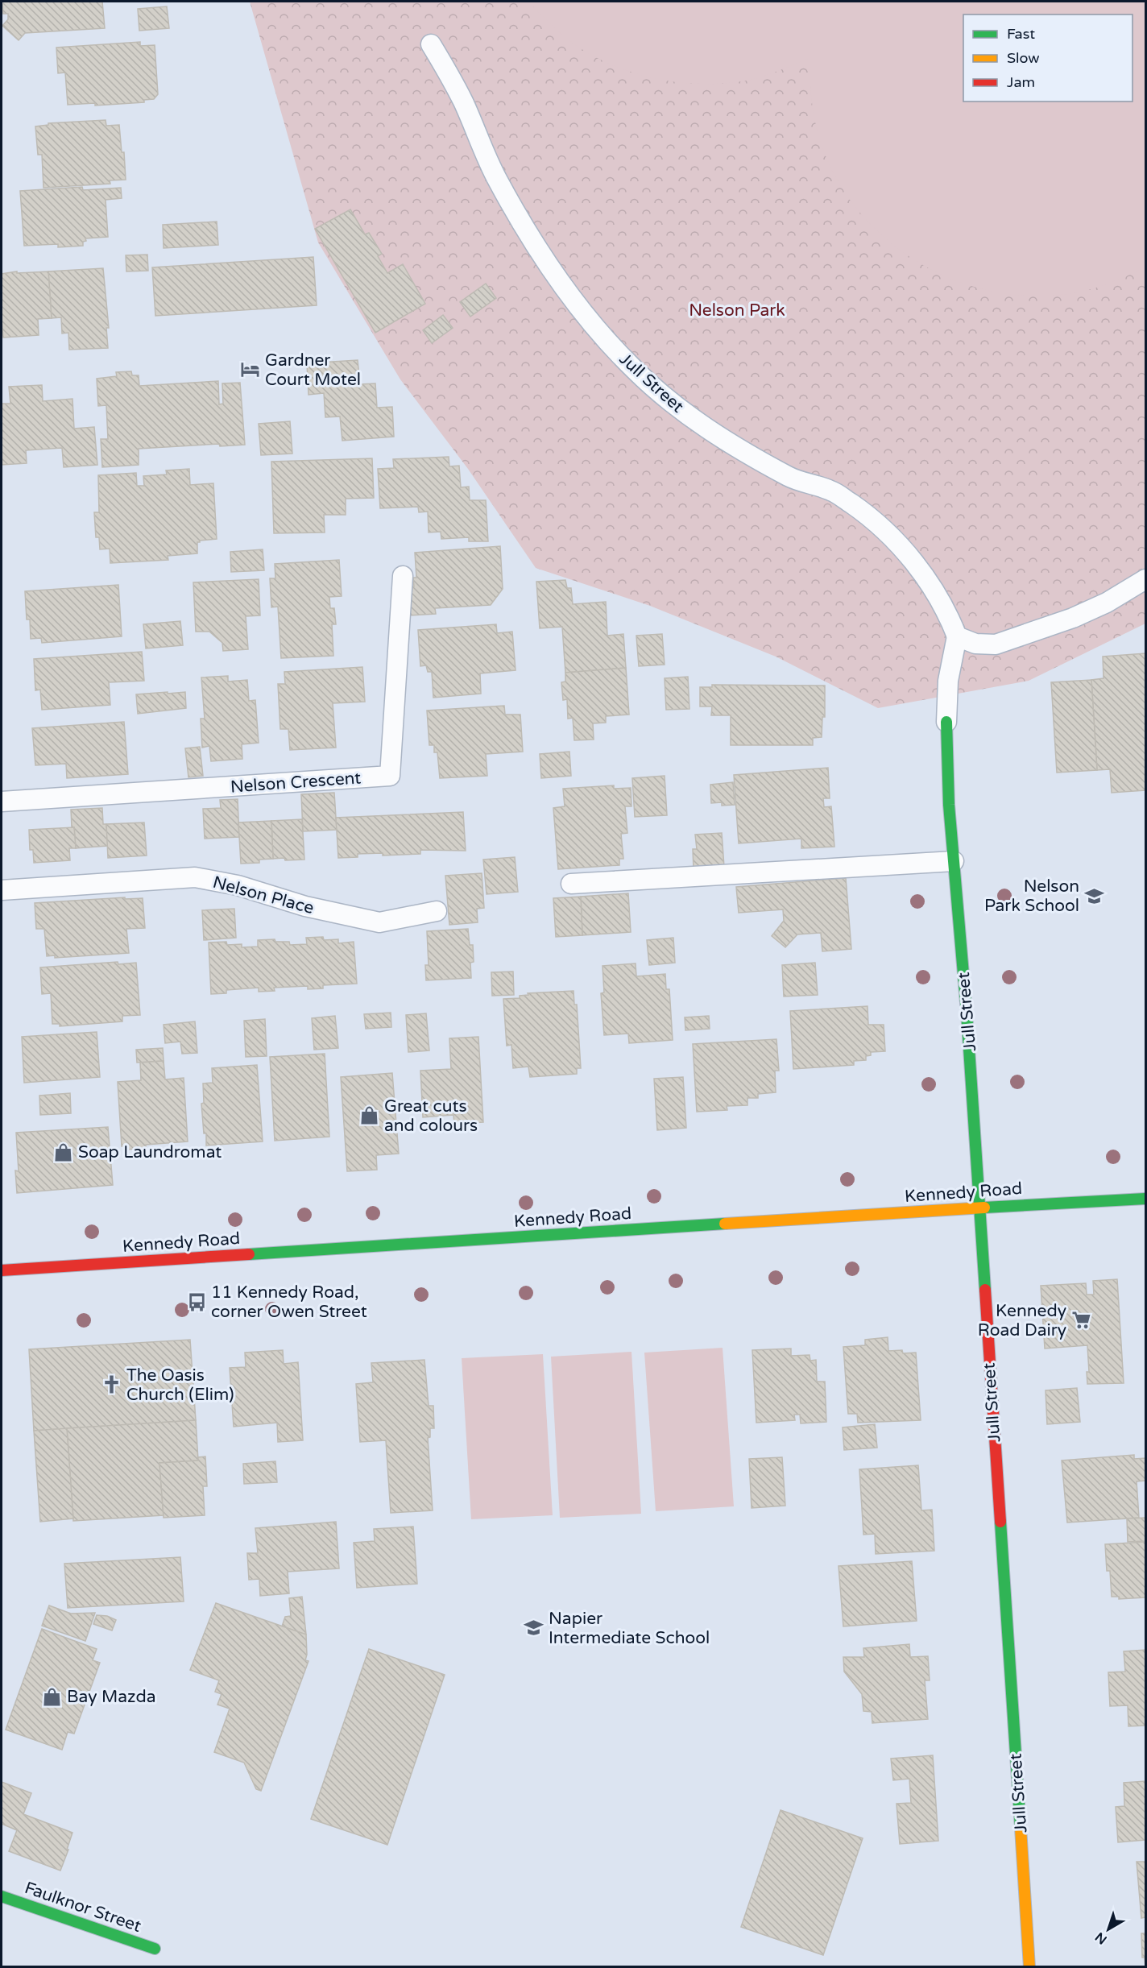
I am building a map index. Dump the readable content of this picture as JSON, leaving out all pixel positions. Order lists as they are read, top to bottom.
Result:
{
  "streets": {
    "street": ["Jull Street", "Kennedy Road", "Faulknor Street"],
    "lane": ["Nelson Crescent", "Nelson Place"]
  },
  "crossings": [
    ["Jull Street", "Kennedy Road"]
  ],
  "parks": ["Nelson Park"],
  "places": {
    "hotel": ["Gardner Court Motel"],
    "school or university": ["Nelson Park School", "Napier Intermediate School"],
    "shop": ["Great cuts and colours", "Soap Laundromat", "Bay Mazda"],
    "bus stop": ["11 Kennedy Road, corner Owen Street"],
    "supermarket": ["Kennedy Road Dairy"],
    "church": ["The Oasis Church (Elim)"]
  },
  "legend": ["Fast", "Slow", "Jam"],
  "north": "bottom left"
}
